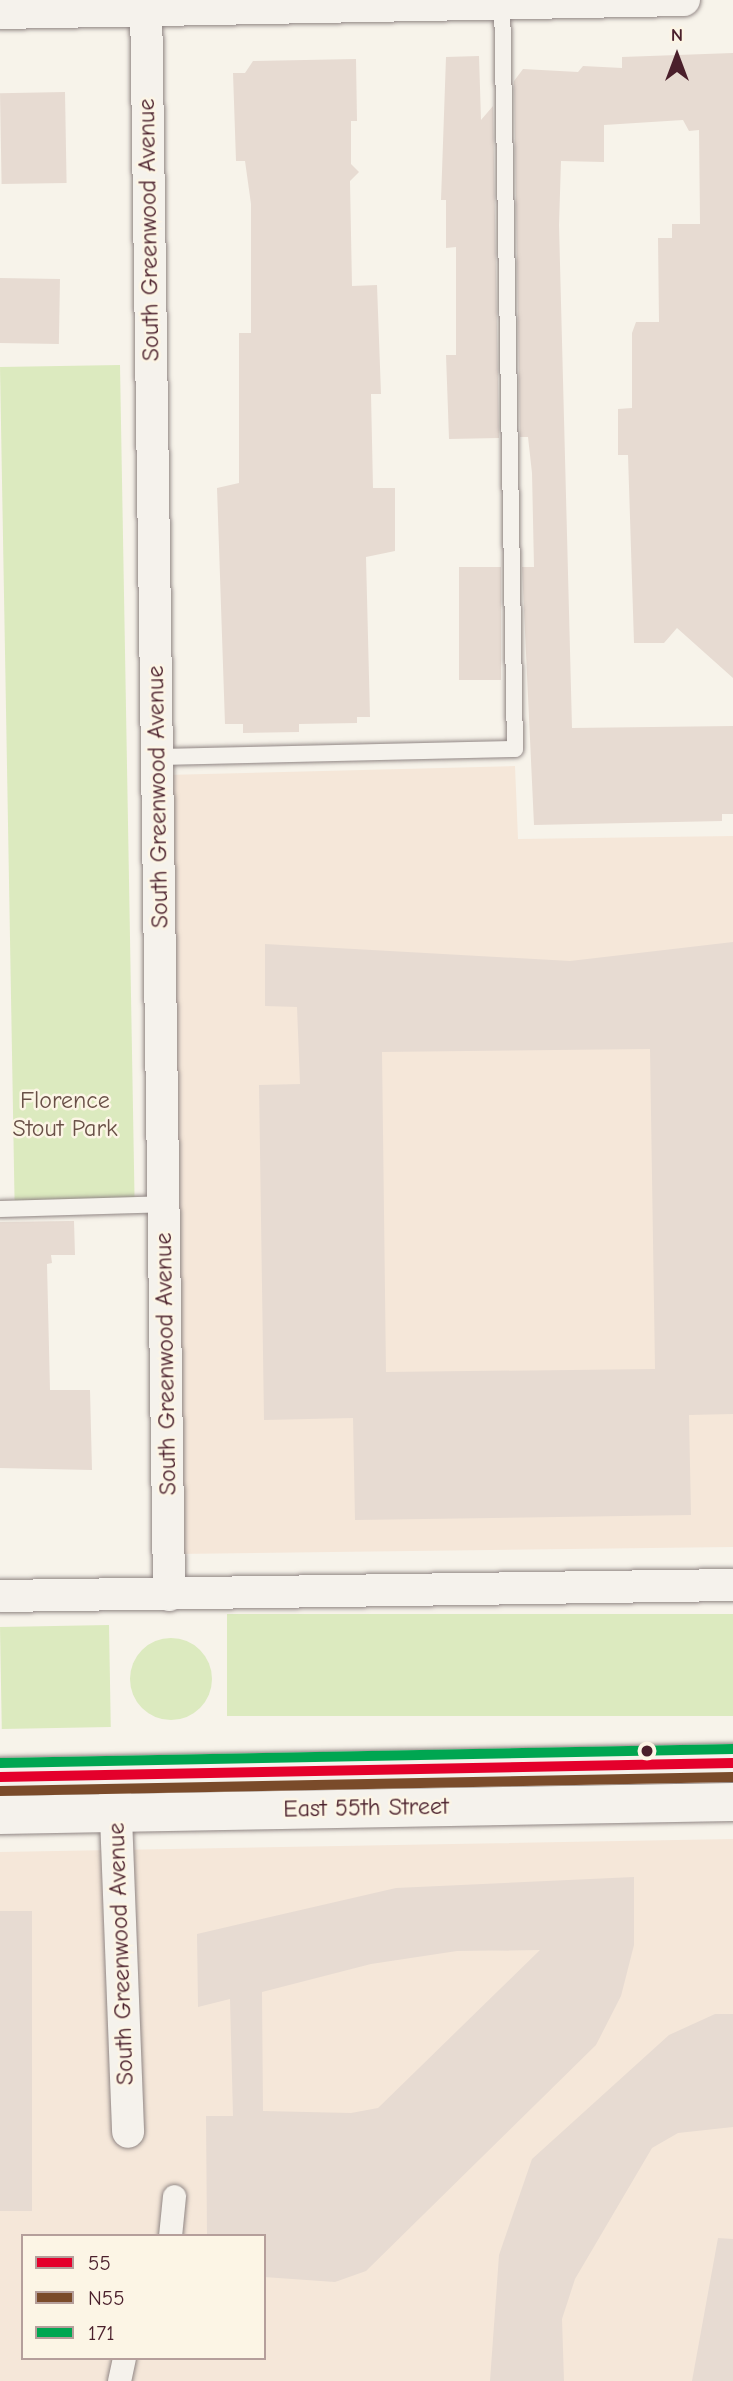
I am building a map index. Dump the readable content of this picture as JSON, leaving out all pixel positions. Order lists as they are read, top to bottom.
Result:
{
  "streets": {
    "street": ["South Greenwood Avenue", "East 55th Street"]
  },
  "crossings": [
    ["South Greenwood Avenue", "East 55th Street"]
  ],
  "parks": ["Florence Stout Park"],
  "lines": ["transit line 171", "transit line 55", "transit line N55"],
  "legend": ["55", "N55", "171"],
  "north": "top"
}
